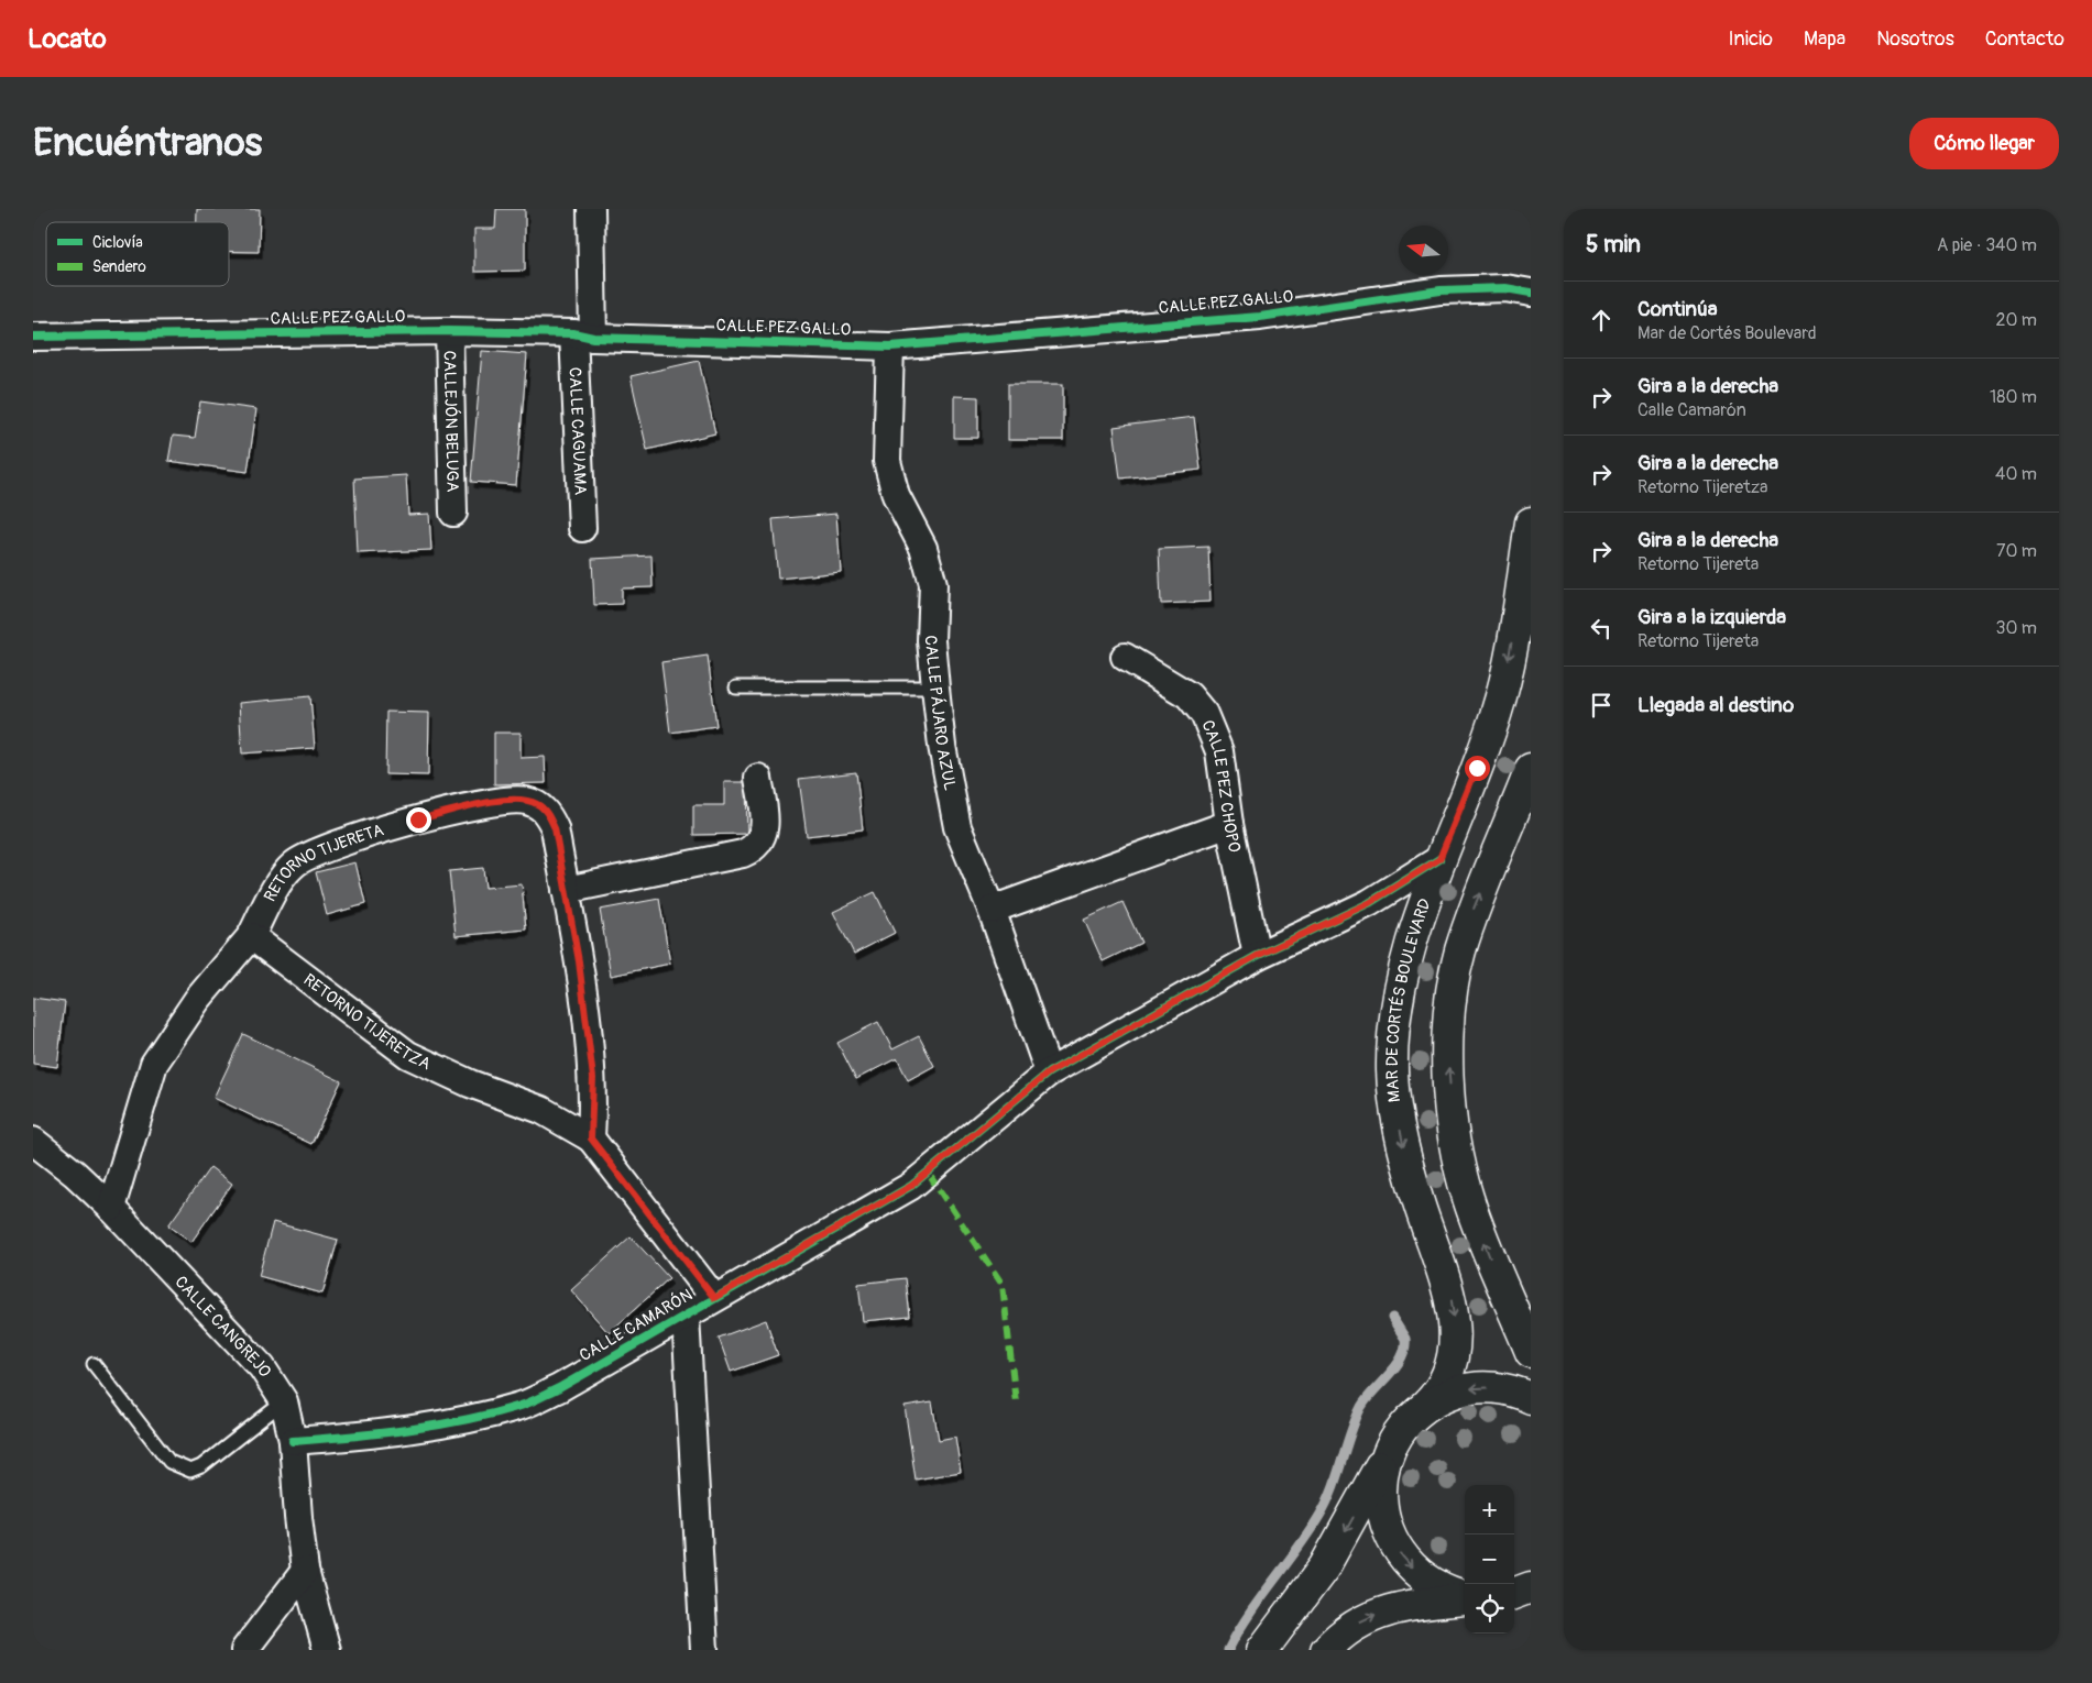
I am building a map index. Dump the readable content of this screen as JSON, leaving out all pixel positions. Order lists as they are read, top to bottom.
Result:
{
  "streets": {
    "street": [
      "CALLE PEZ GALLO",
      "CALLEJÓN BELUGA",
      "CALLE CAGUAMA",
      "CALLE PÁJARO AZUL",
      "CALLE PEZ CHOPO",
      "RETORNO TIJERETA",
      "MAR DE CORTÉS BOULEVARD",
      "RETORNO TIJERETZA",
      "CALLE CAMARÓN",
      "CALLE CANGREJO"
    ]
  },
  "crossings": [
    ["CALLE PEZ GALLO", "CALLEJÓN BELUGA"],
    ["CALLE PEZ GALLO", "CALLE CAGUAMA"],
    ["CALLE PEZ GALLO", "CALLE PÁJARO AZUL"],
    ["CALLE PÁJARO AZUL", "CALLE CAMARÓN"],
    ["CALLE PEZ CHOPO", "CALLE CAMARÓN"],
    ["RETORNO TIJERETA", "RETORNO TIJERETZA"],
    ["MAR DE CORTÉS BOULEVARD", "CALLE CAMARÓN"],
    ["RETORNO TIJERETZA", "CALLE CAMARÓN"],
    ["CALLE CAMARÓN", "CALLE CANGREJO"]
  ],
  "legend": ["Ciclovía", "Sendero"],
  "north": "left",
  "page": {
    "header": "Locato",
    "nav": [
      "Inicio",
      "Mapa",
      "Nosotros",
      "Contacto"
    ],
    "buttons": "Cómo llegar",
    "title": "Encuéntranos",
    "heading": ["5 min", "A pie · 340 m"],
    "list": [
      ["Continúa", "Mar de Cortés Boulevard", "20 m"],
      ["Gira a la derecha", "Calle Camarón", "180 m"],
      ["Gira a la derecha", "Retorno Tijeretza", "40 m"],
      ["Gira a la derecha", "Retorno Tijereta", "70 m"],
      ["Gira a la izquierda", "Retorno Tijereta", "30 m"],
      "Llegada al destino"
    ],
    "map_buttons": ["+", "−"]
  }
}
